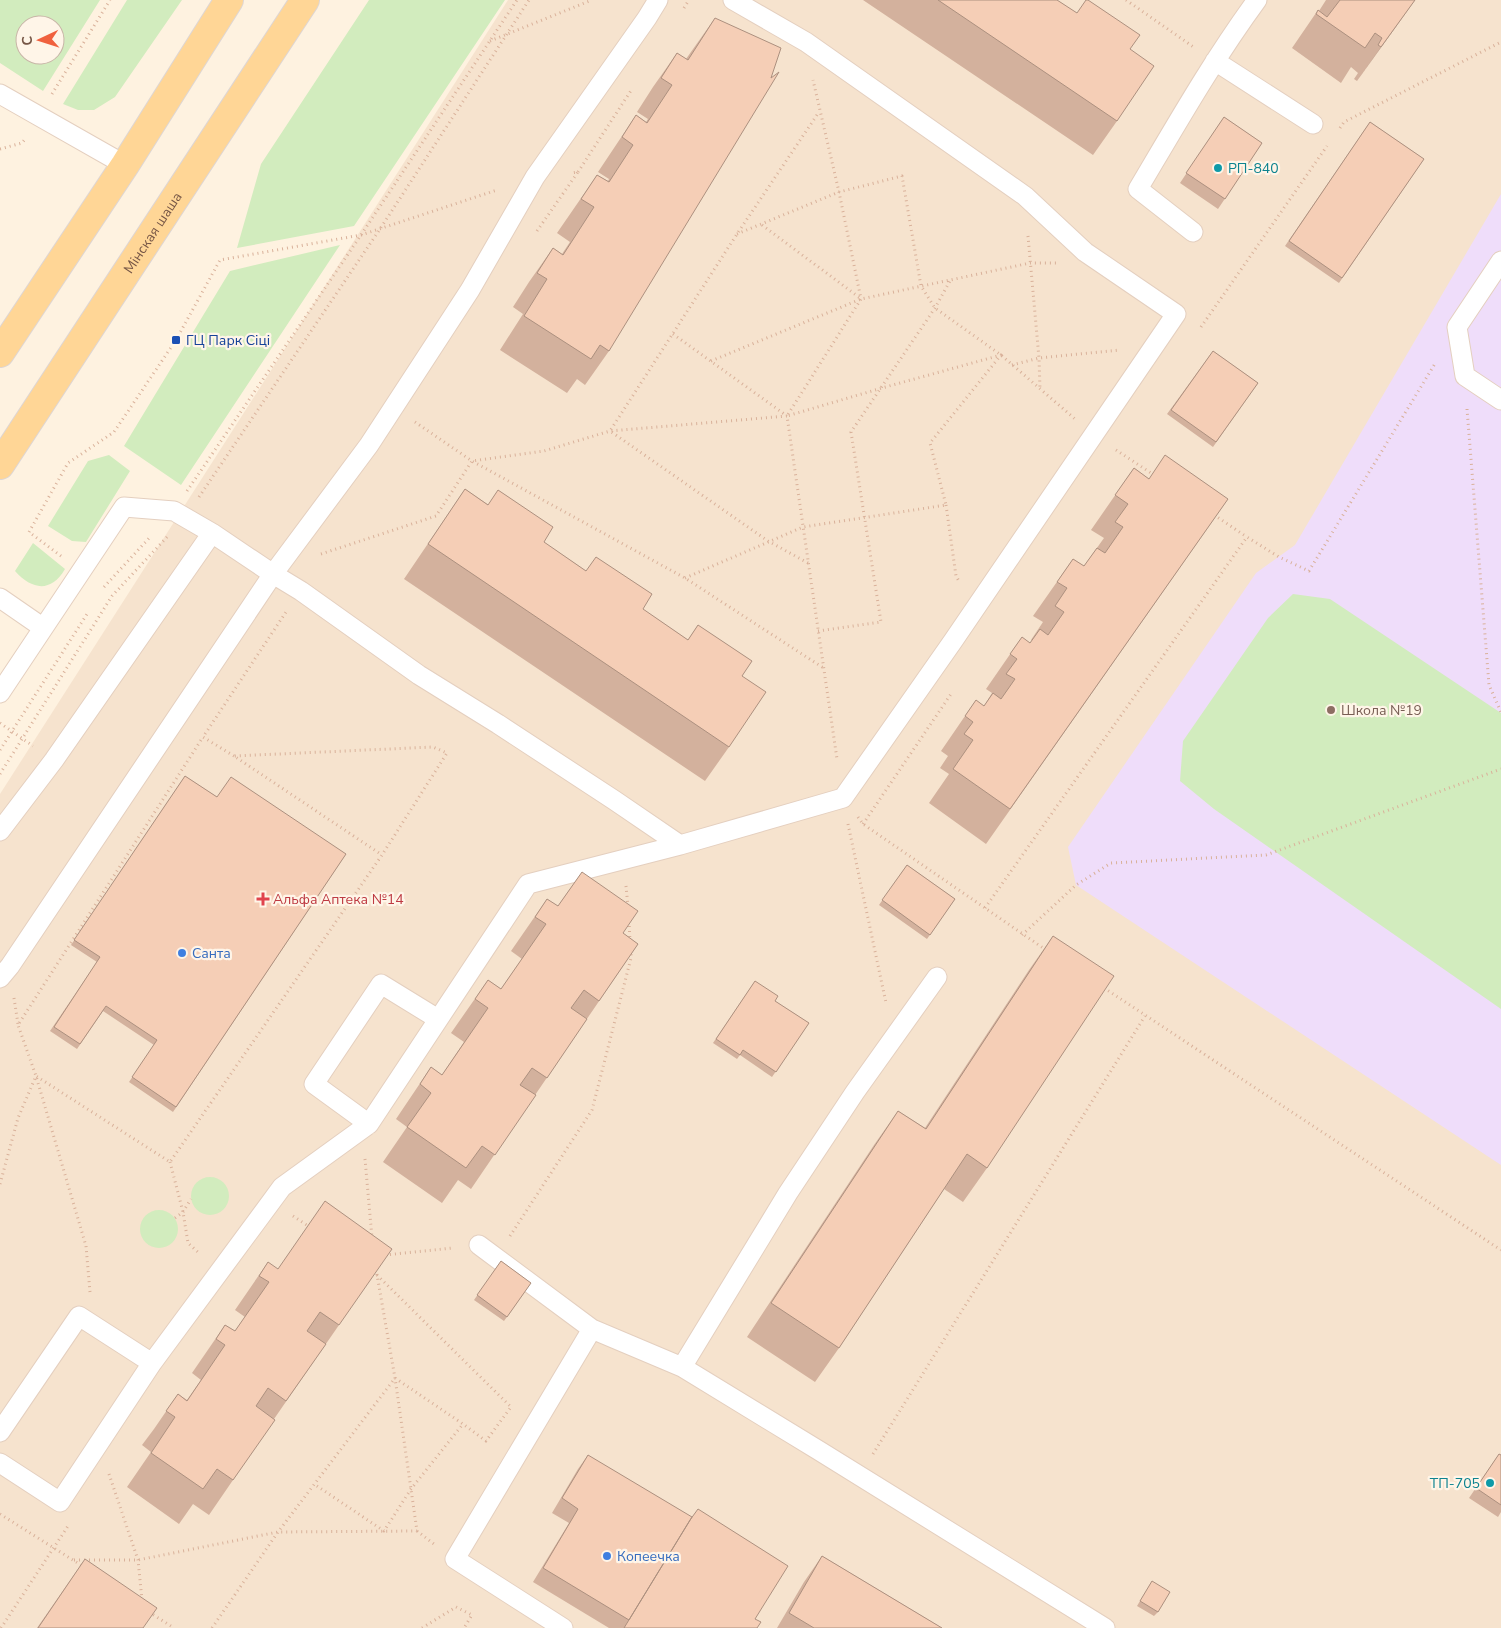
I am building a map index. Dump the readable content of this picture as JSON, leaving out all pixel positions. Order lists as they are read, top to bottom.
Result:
{
  "streets": {
    "main road": ["Мінская шаша"]
  },
  "places": {
    "other": [
      "РП-840",
      "Школа №19",
      "Санта",
      "ТП-705",
      "Копеечка"
    ],
    "transit": ["ГЦ Парк Сіці"],
    "health": ["Альфа Аптека №14"]
  },
  "north": "left"
}
